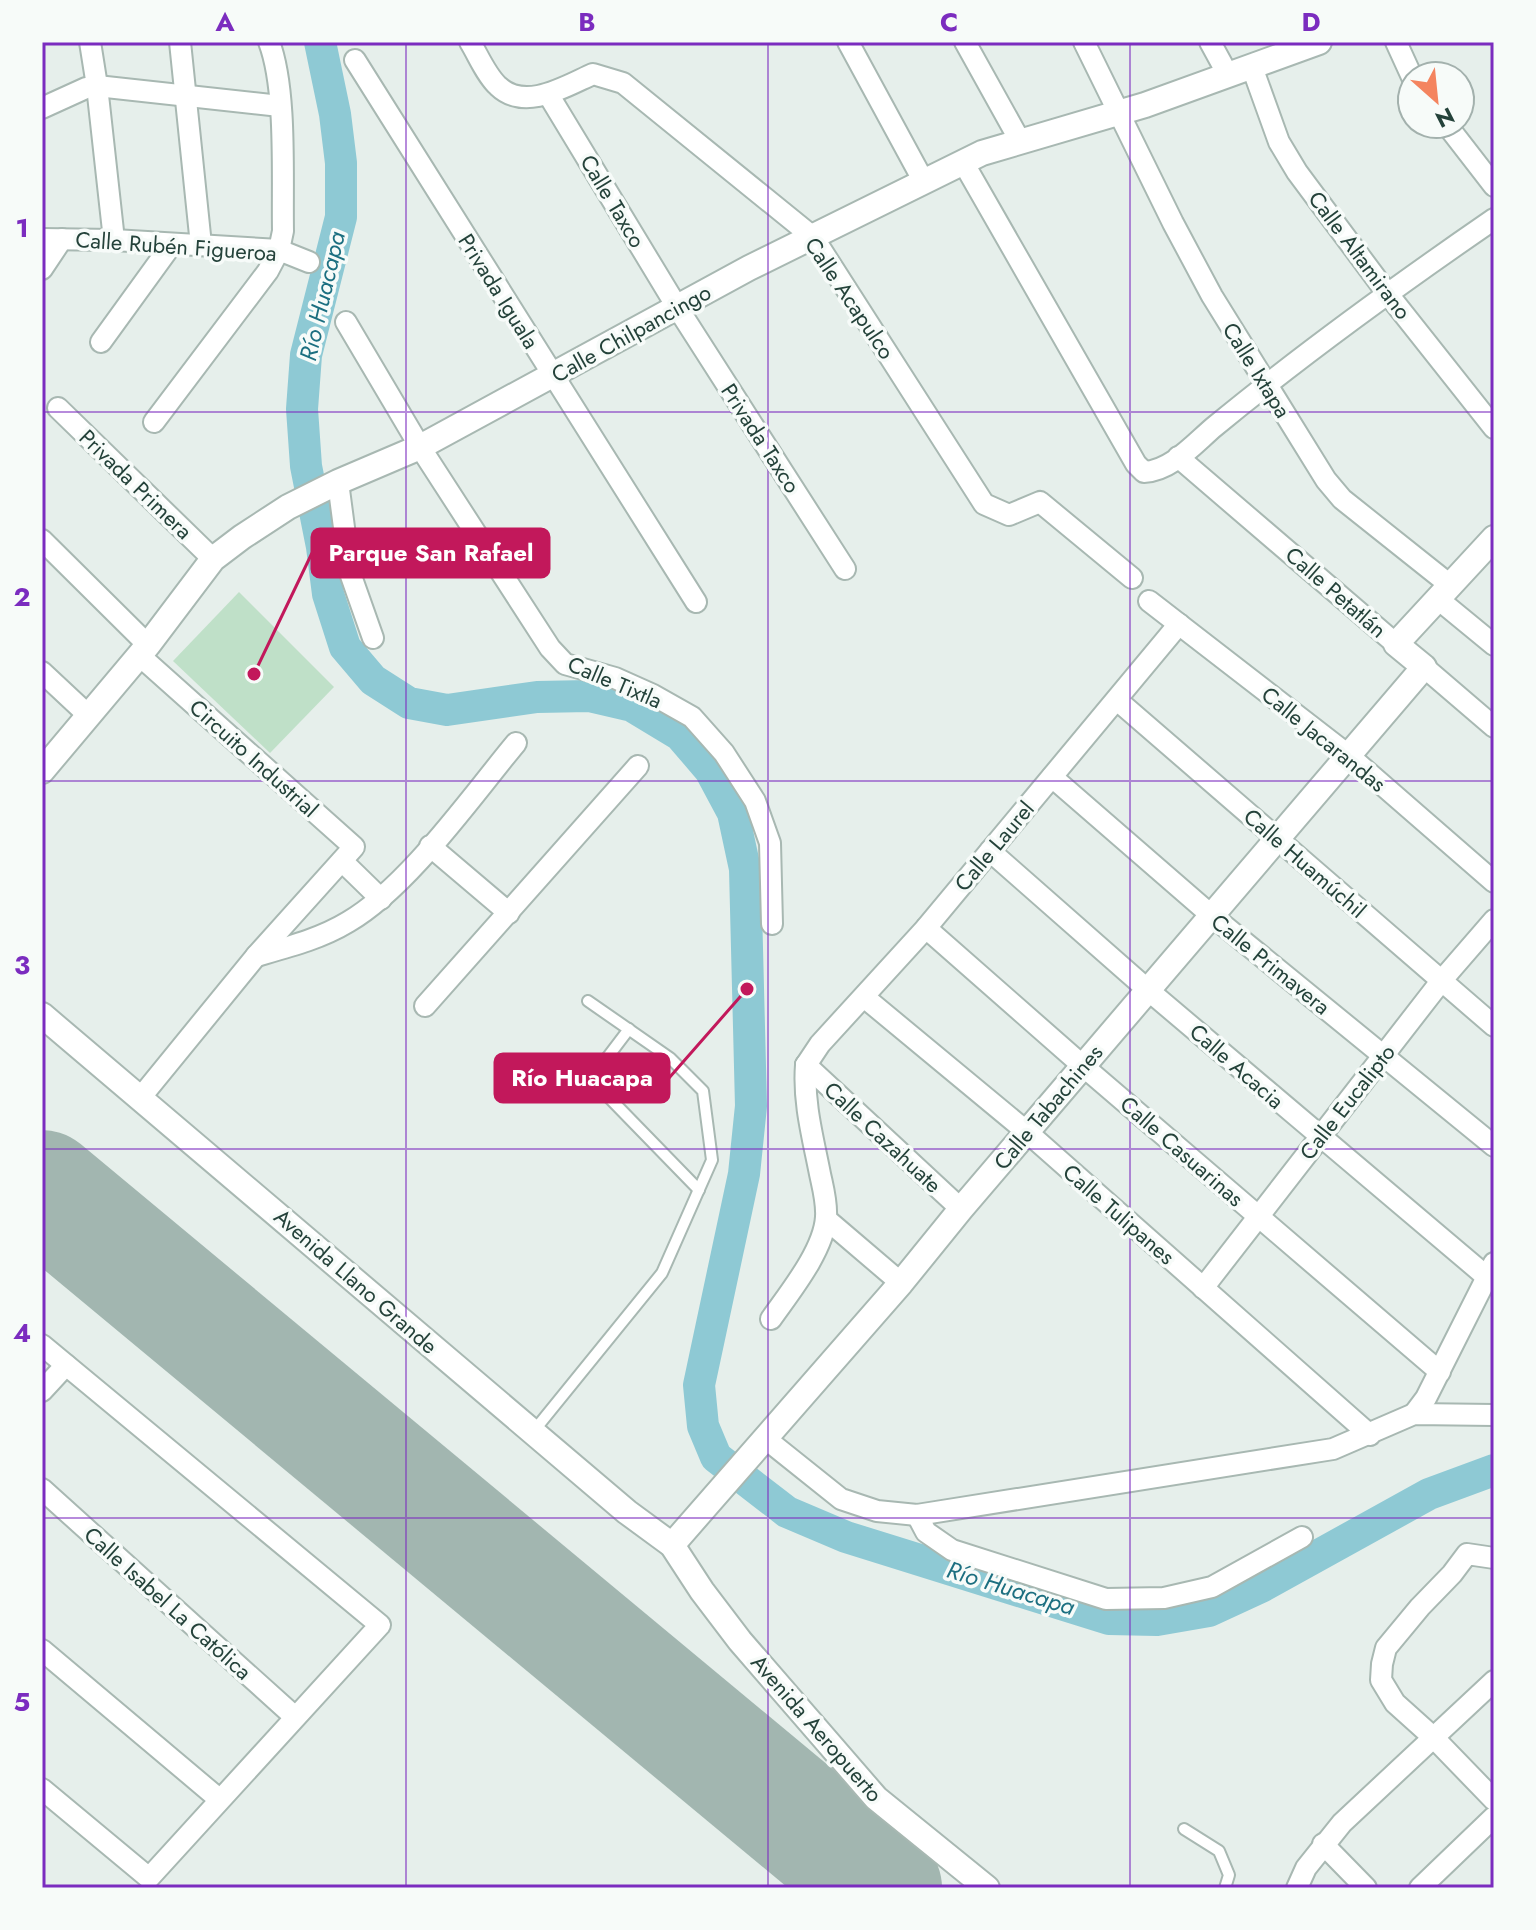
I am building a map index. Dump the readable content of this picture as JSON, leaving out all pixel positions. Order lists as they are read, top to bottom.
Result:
{
  "streets": {
    "street": [
      "Calle Taxco",
      "Calle Rubén Figueroa",
      "Calle Altamirano",
      "Privada Iguala",
      "Calle Acapulco",
      "Calle Chilpancingo",
      "Calle Ixtapa",
      "Privada Taxco",
      "Privada Primera",
      "Calle Petatlán",
      "Calle Tixtla",
      "Calle Jacarandas",
      "Circuito Industrial",
      "Calle Laurel",
      "Calle Huamúchil",
      "Calle Primavera",
      "Calle Acacia",
      "Calle Eucalipto",
      "Calle Tabachines",
      "Calle Cazahuate",
      "Calle Casuarinas",
      "Calle Tulipanes",
      "Avenida Llano Grande",
      "Calle Isabel La Católica",
      "Avenida Aeropuerto"
    ]
  },
  "crossings": [
    ["Calle Taxco", "Calle Acapulco"],
    ["Calle Taxco", "Calle Chilpancingo"],
    ["Calle Taxco", "Privada Taxco"],
    ["Calle Altamirano", "Calle Chilpancingo"],
    ["Privada Iguala", "Calle Chilpancingo"],
    ["Calle Acapulco", "Calle Chilpancingo"],
    ["Calle Chilpancingo", "Calle Ixtapa"],
    ["Calle Chilpancingo", "Privada Taxco"],
    ["Calle Chilpancingo", "Privada Primera"],
    ["Calle Chilpancingo", "Calle Tixtla"],
    ["Calle Chilpancingo", "Circuito Industrial"],
    ["Calle Petatlán", "Calle Tabachines"],
    ["Calle Jacarandas", "Calle Laurel"],
    ["Calle Jacarandas", "Calle Tabachines"],
    ["Calle Laurel", "Calle Huamúchil"],
    ["Calle Laurel", "Calle Primavera"],
    ["Calle Laurel", "Calle Acacia"],
    ["Calle Laurel", "Calle Cazahuate"],
    ["Calle Laurel", "Calle Casuarinas"],
    ["Calle Laurel", "Calle Tulipanes"],
    ["Calle Huamúchil", "Calle Eucalipto"],
    ["Calle Huamúchil", "Calle Tabachines"],
    ["Calle Primavera", "Calle Eucalipto"],
    ["Calle Primavera", "Calle Tabachines"],
    ["Calle Acacia", "Calle Eucalipto"],
    ["Calle Acacia", "Calle Tabachines"],
    ["Calle Eucalipto", "Calle Casuarinas"],
    ["Calle Eucalipto", "Calle Tulipanes"],
    ["Calle Tabachines", "Calle Cazahuate"],
    ["Calle Tabachines", "Calle Casuarinas"],
    ["Calle Tabachines", "Calle Tulipanes"],
    ["Calle Tabachines", "Avenida Llano Grande"],
    ["Calle Tabachines", "Avenida Aeropuerto"],
    ["Avenida Llano Grande", "Avenida Aeropuerto"]
  ],
  "water": ["Río Huacapa"],
  "places": ["Parque San Rafael", "Río Huacapa"],
  "north": "bottom right",
  "grid": {
    "columns": [
      "A",
      "B",
      "C",
      "D"
    ],
    "rows": [
      "1",
      "2",
      "3",
      "4",
      "5"
    ]
  }
}
